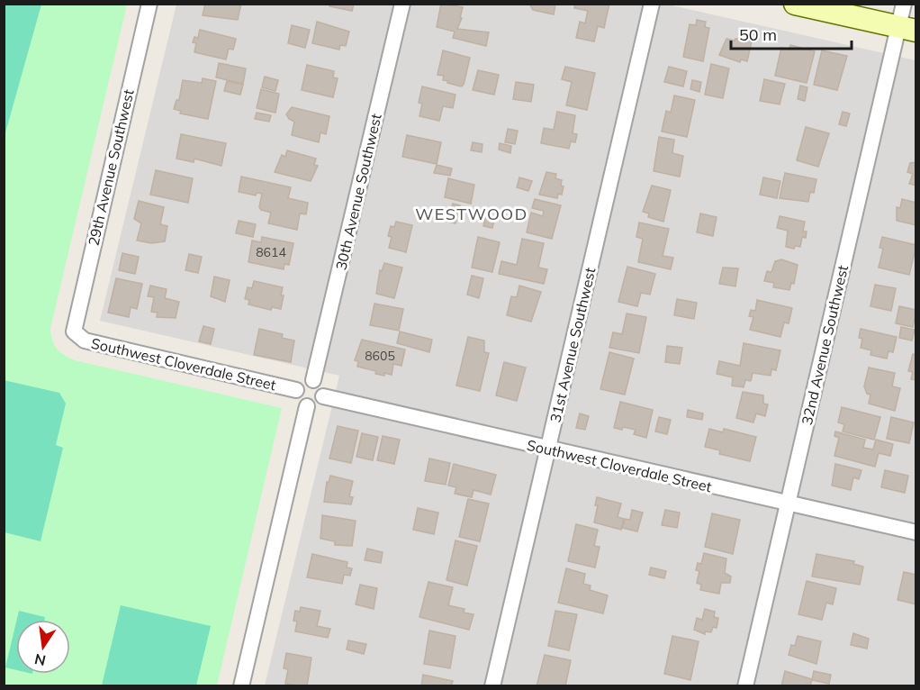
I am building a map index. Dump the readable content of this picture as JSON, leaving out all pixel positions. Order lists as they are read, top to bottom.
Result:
{
  "streets": {
    "street": [
      "29th Avenue Southwest",
      "30th Avenue Southwest",
      "31st Avenue Southwest",
      "32nd Avenue Southwest",
      "Southwest Cloverdale Street"
    ]
  },
  "crossings": [
    ["29th Avenue Southwest", "Southwest Cloverdale Street"],
    ["30th Avenue Southwest", "Southwest Cloverdale Street"],
    ["31st Avenue Southwest", "Southwest Cloverdale Street"],
    ["32nd Avenue Southwest", "Southwest Cloverdale Street"]
  ],
  "districts": ["WESTWOOD"],
  "house_numbers": ["8614", "8605"],
  "scale_bar": "50 m",
  "north": "bottom"
}
